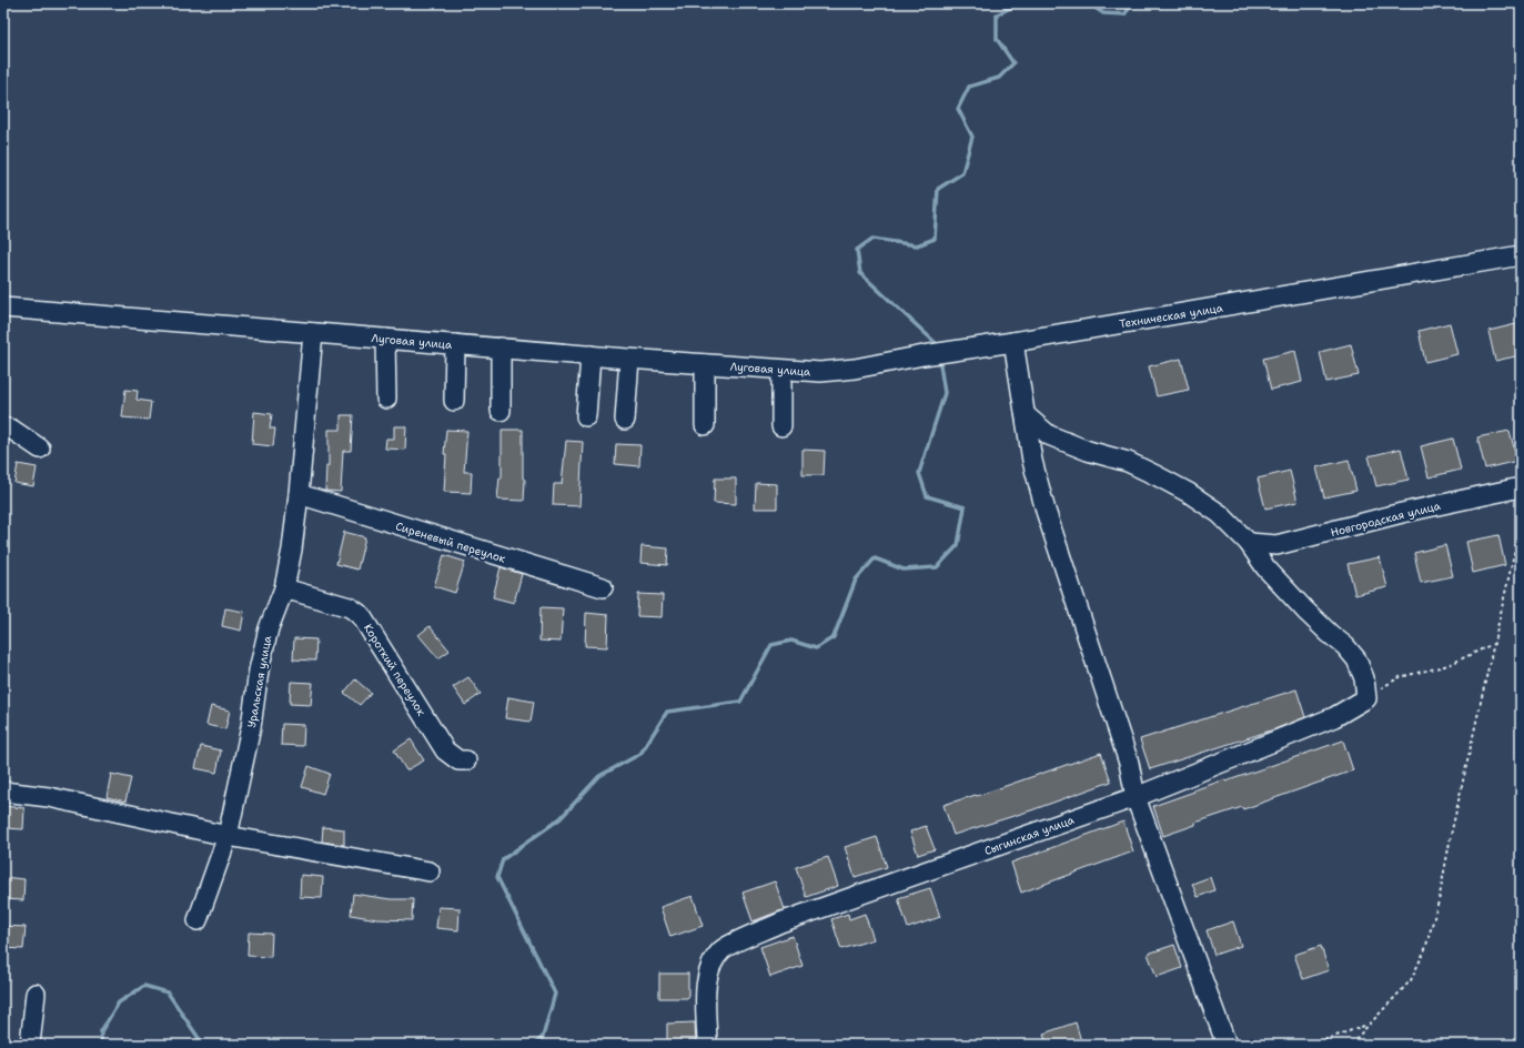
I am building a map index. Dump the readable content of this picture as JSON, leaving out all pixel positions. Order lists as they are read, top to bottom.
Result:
{
  "streets": {
    "street": [
      "Техническая улица",
      "Луговая улица",
      "Новгородская улица",
      "Сиреневый переулок",
      "Короткий переулок",
      "Уральская улица",
      "Сыгинская улица"
    ]
  },
  "crossings": [
    ["Техническая улица", "Луговая улица"],
    ["Луговая улица", "Уральская улица"],
    ["Сиреневый переулок", "Уральская улица"],
    ["Короткий переулок", "Уральская улица"]
  ]
}
